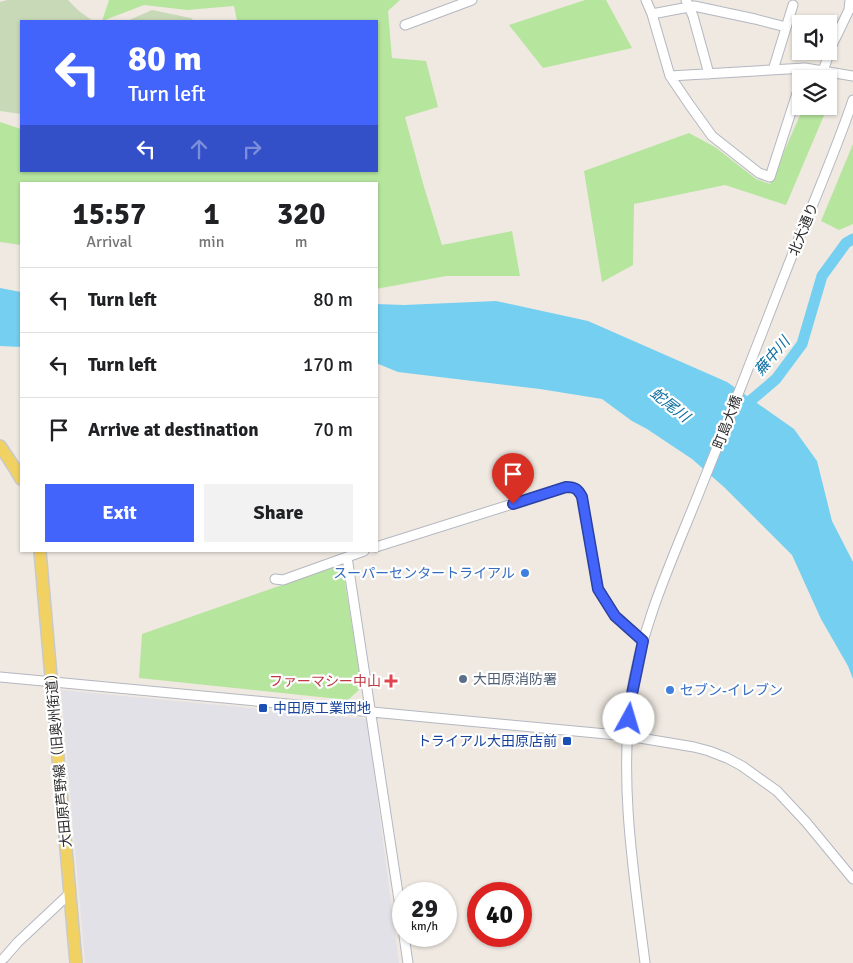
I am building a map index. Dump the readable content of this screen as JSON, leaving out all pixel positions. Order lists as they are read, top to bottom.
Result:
{
  "streets": {
    "main road": ["大田原芦野線（旧奥州街道）"],
    "street": ["北大通り", "町島大橋"]
  },
  "crossings": [
    ["北大通り", "町島大橋"]
  ],
  "water": ["蕪中川", "蛇尾川"],
  "places": {
    "other": ["スーパーセンタートライアル", "大田原消防署", "セブン-イレブン"],
    "health": ["ファーマシー中山"],
    "transit": ["中田原工業団地", "トライアル大田原店前"]
  },
  "page": {
    "turn": ["80 m", "Turn left"],
    "eta": [
      "15:57",
      "Arrival",
      "1",
      "min",
      "320",
      "m"
    ],
    "list": [
      {
        "name": "Turn left",
        "value": "80 m"
      },
      {
        "name": "Turn left",
        "value": "170 m"
      },
      {
        "name": "Arrive at destination",
        "value": "70 m"
      }
    ],
    "buttons": ["Exit", "Share"],
    "speed": "29 km/h",
    "limit": "40"
  }
}
